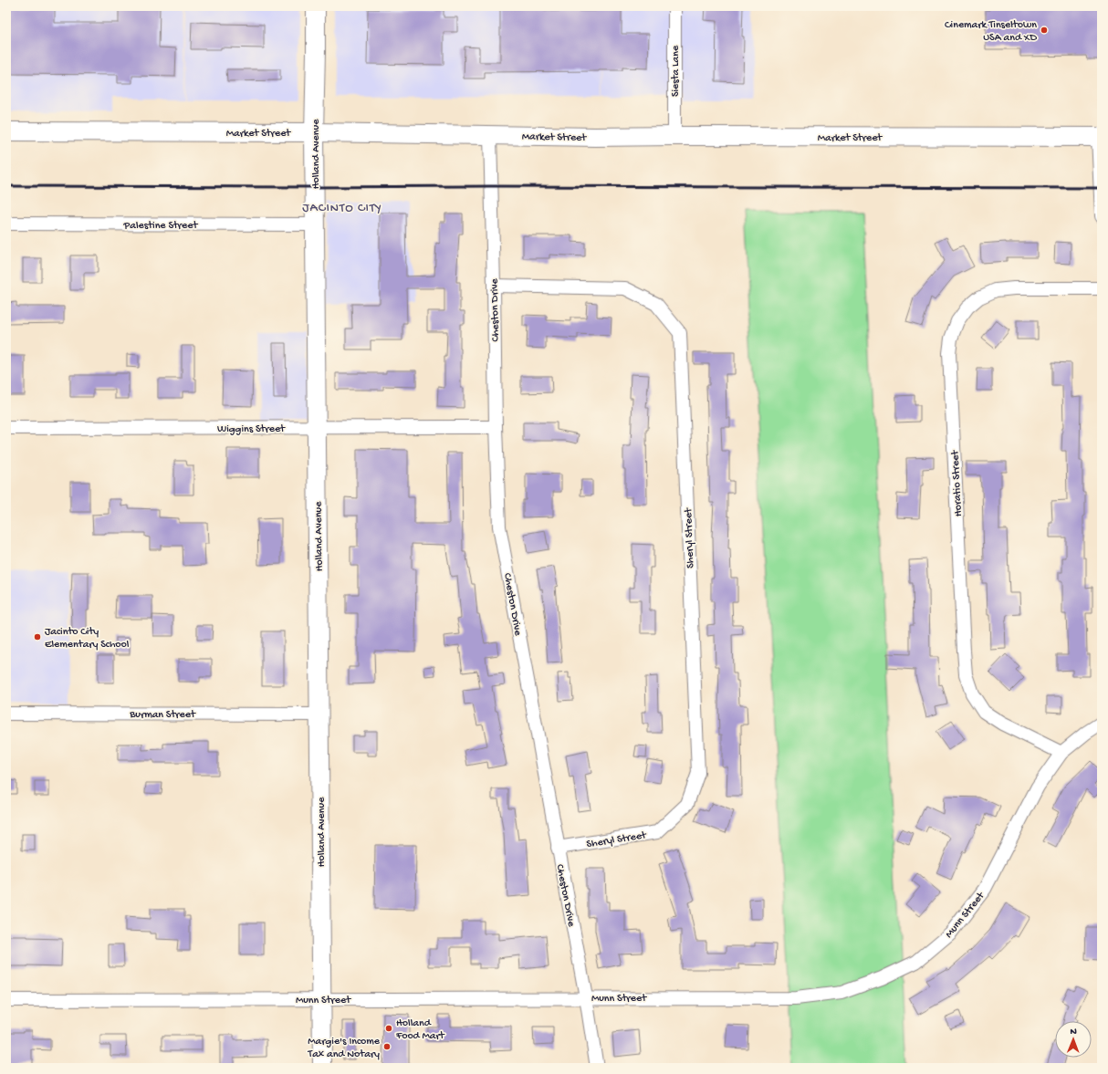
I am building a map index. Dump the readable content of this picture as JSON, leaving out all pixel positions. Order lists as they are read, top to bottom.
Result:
{
  "streets": {
    "main road": ["Market Street", "Holland Avenue"],
    "street": [
      "Siesta Lane",
      "Palestine Street",
      "Cheston Drive",
      "Wiggins Street",
      "Horatio Street",
      "Sheryl Street",
      "Burman Street",
      "Munn Street"
    ]
  },
  "crossings": [
    ["Siesta Lane", "Market Street"],
    ["Market Street", "Holland Avenue"],
    ["Market Street", "Cheston Drive"],
    ["Holland Avenue", "Palestine Street"],
    ["Holland Avenue", "Wiggins Street"],
    ["Holland Avenue", "Burman Street"],
    ["Holland Avenue", "Munn Street"],
    ["Cheston Drive", "Wiggins Street"],
    ["Cheston Drive", "Sheryl Street"],
    ["Cheston Drive", "Munn Street"],
    ["Horatio Street", "Munn Street"]
  ],
  "districts": ["JACINTO CITY"],
  "places": [
    "Cinemark Tinseltown USA and XD",
    "Jacinto City Elementary School",
    "Holland Food Mart",
    "Margie's Income Tax and Notary"
  ],
  "north": "top"
}
